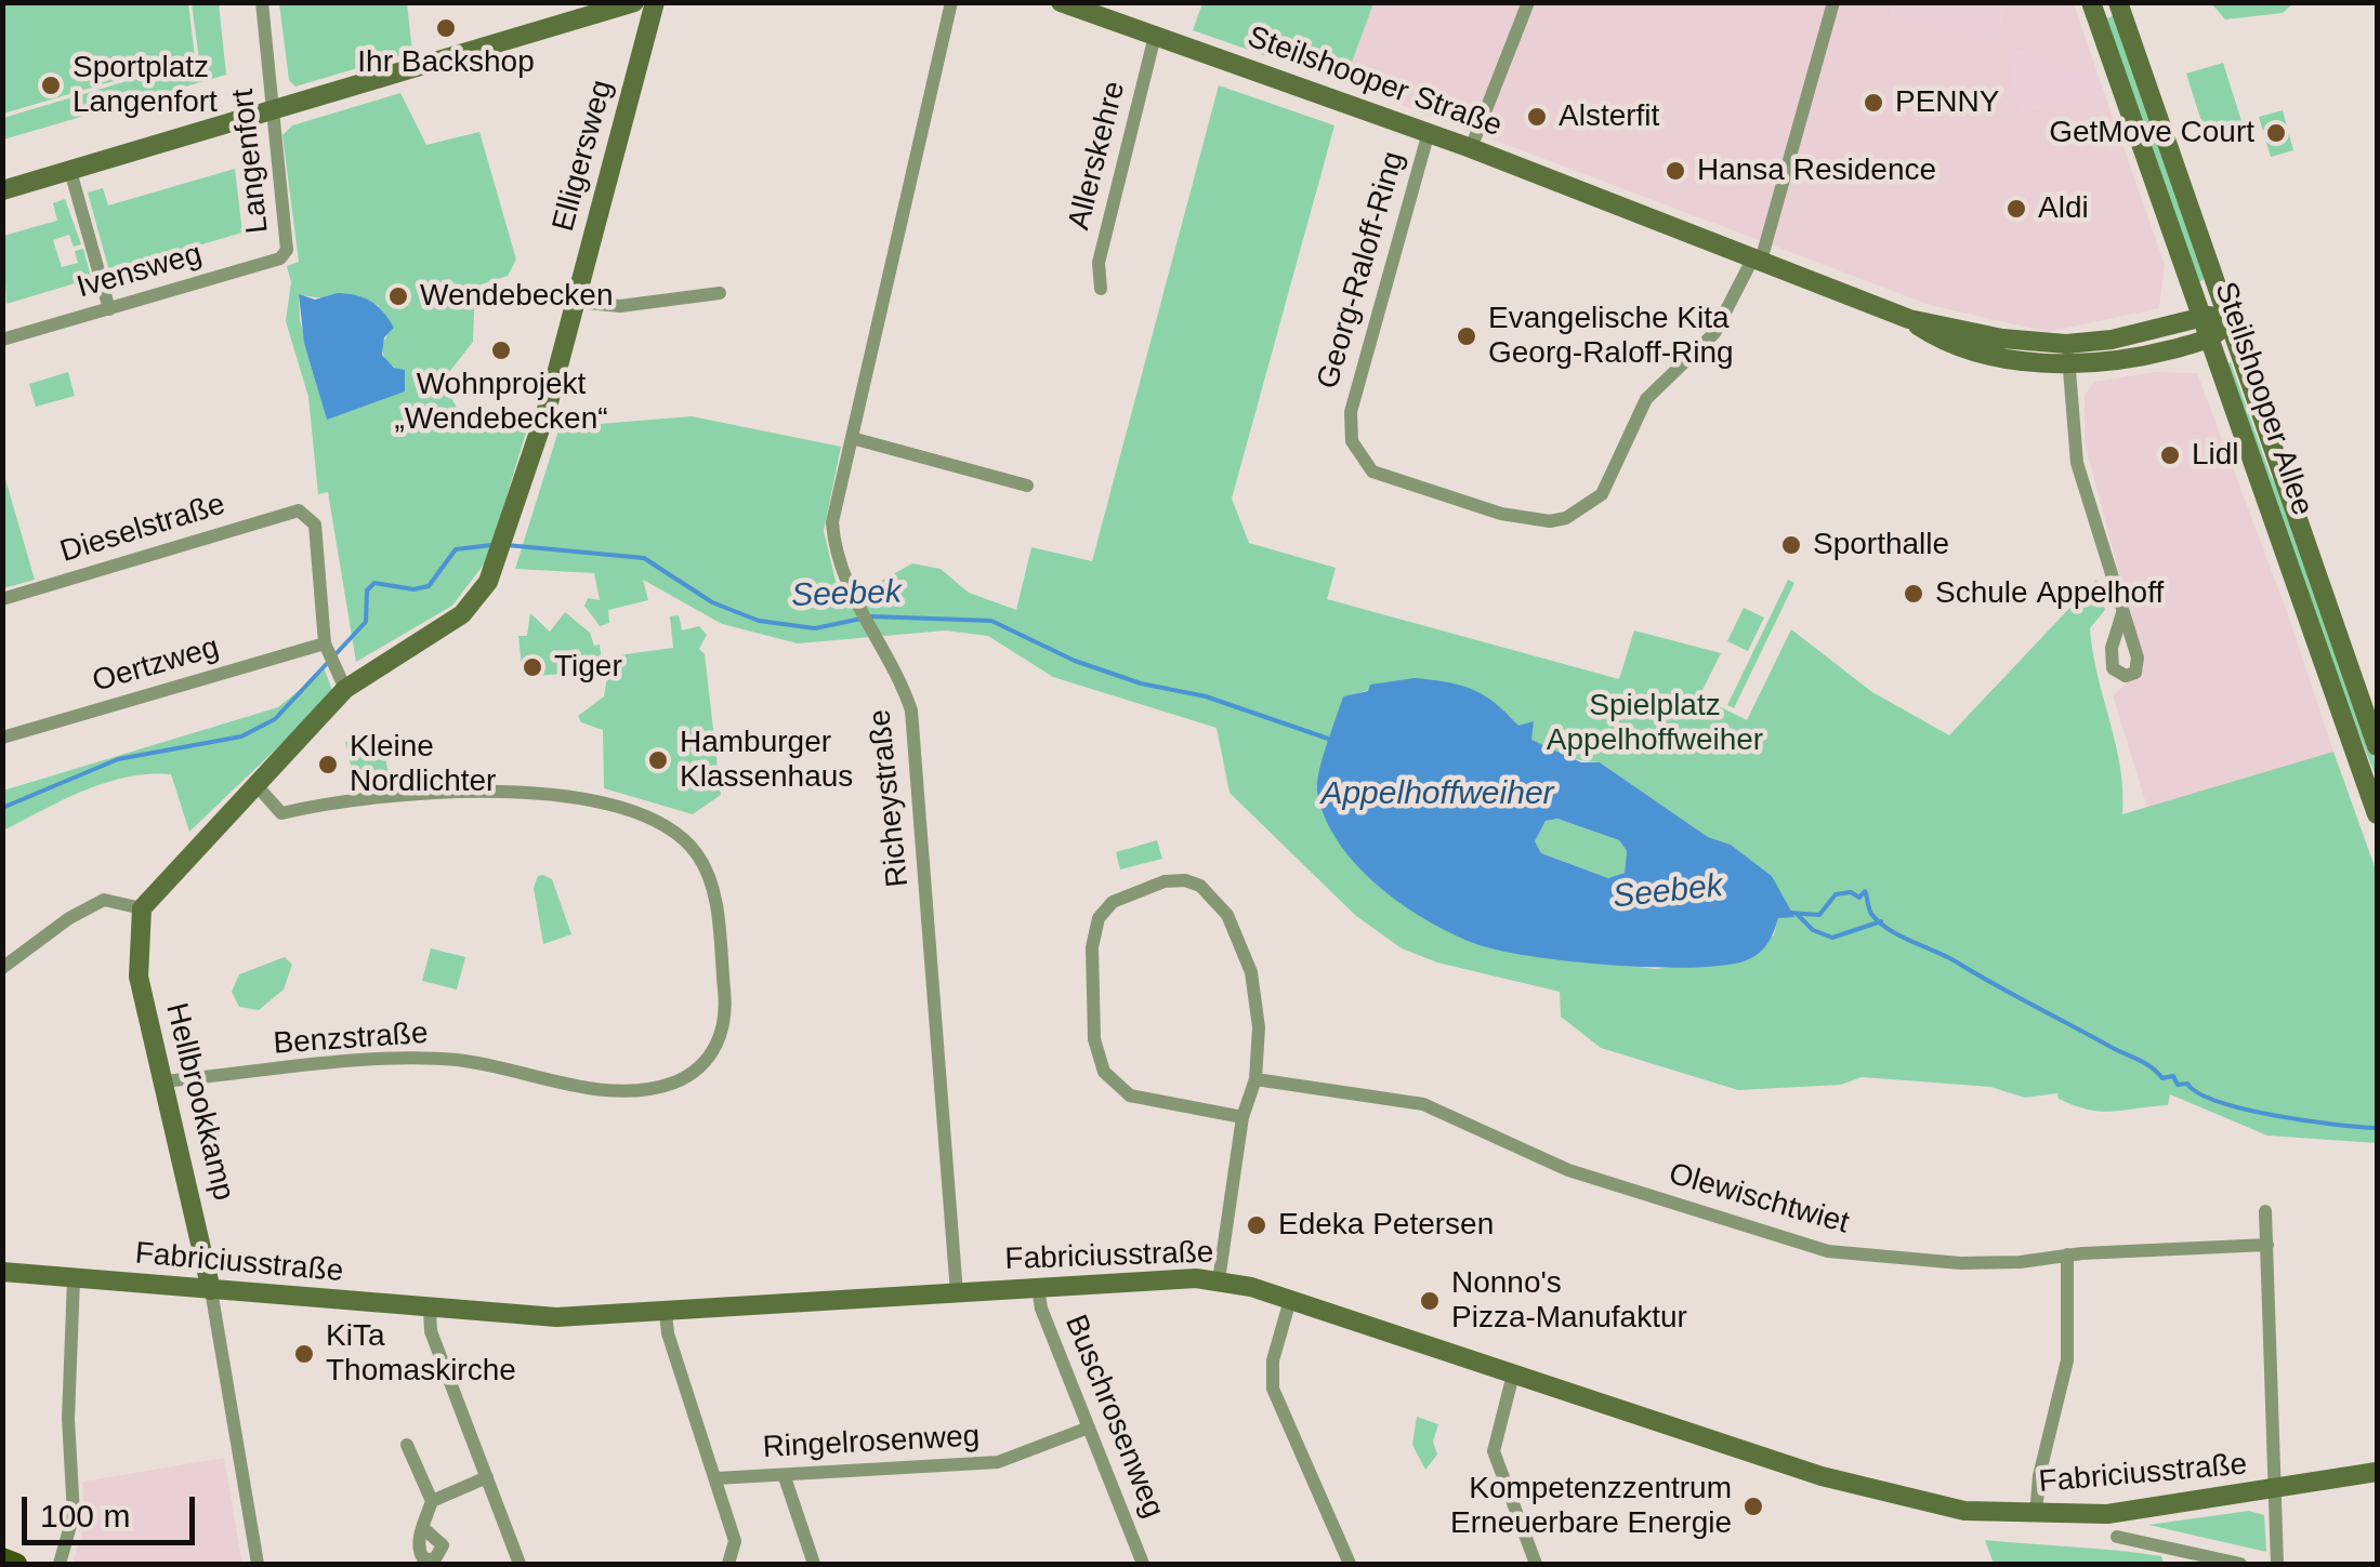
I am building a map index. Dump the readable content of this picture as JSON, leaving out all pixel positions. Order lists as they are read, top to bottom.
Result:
{
  "streets": {
    "street": [
      "Steilshooper Straße",
      "Elligersweg",
      "Allerskehre",
      "Langenfort",
      "Georg-Raloff-Ring",
      "Ivensweg",
      "Steilshooper Allee",
      "Dieselstraße",
      "Oertzweg",
      "Richeystraße",
      "Benzstraße",
      "Hellbrookkamp",
      "Olewischtwiet",
      "Fabriciusstraße",
      "Buschrosenweg",
      "Ringelrosenweg"
    ]
  },
  "crossings": [
    ["Steilshooper Straße", "Allerskehre"],
    ["Steilshooper Straße", "Georg-Raloff-Ring"],
    ["Steilshooper Straße", "Steilshooper Allee"],
    ["Elligersweg", "Benzstraße"],
    ["Elligersweg", "Hellbrookkamp"],
    ["Langenfort", "Ivensweg"],
    ["Dieselstraße", "Oertzweg"],
    ["Richeystraße", "Fabriciusstraße"],
    ["Benzstraße", "Hellbrookkamp"],
    ["Hellbrookkamp", "Fabriciusstraße"],
    ["Fabriciusstraße", "Buschrosenweg"],
    ["Buschrosenweg", "Ringelrosenweg"]
  ],
  "water": ["Seebek", "Appelhoffweiher"],
  "parks": ["Spielplatz Appelhoffweiher"],
  "places": [
    "Ihr Backshop",
    "Sportplatz Langenfort",
    "PENNY",
    "Alsterfit",
    "GetMove Court",
    "Hansa Residence",
    "Aldi",
    "Wendebecken",
    "Evangelische Kita Georg-Raloff-Ring",
    "Wohnprojekt „Wendebecken“",
    "Lidl",
    "Sporthalle",
    "Schule Appelhoff",
    "Tiger",
    "Hamburger Klassenhaus",
    "Kleine Nordlichter",
    "Edeka Petersen",
    "Nonno's Pizza-Manufaktur",
    "KiTa Thomaskirche",
    "Kompetenzzentrum Erneuerbare Energie"
  ],
  "scale_bar": "100 m"
}
